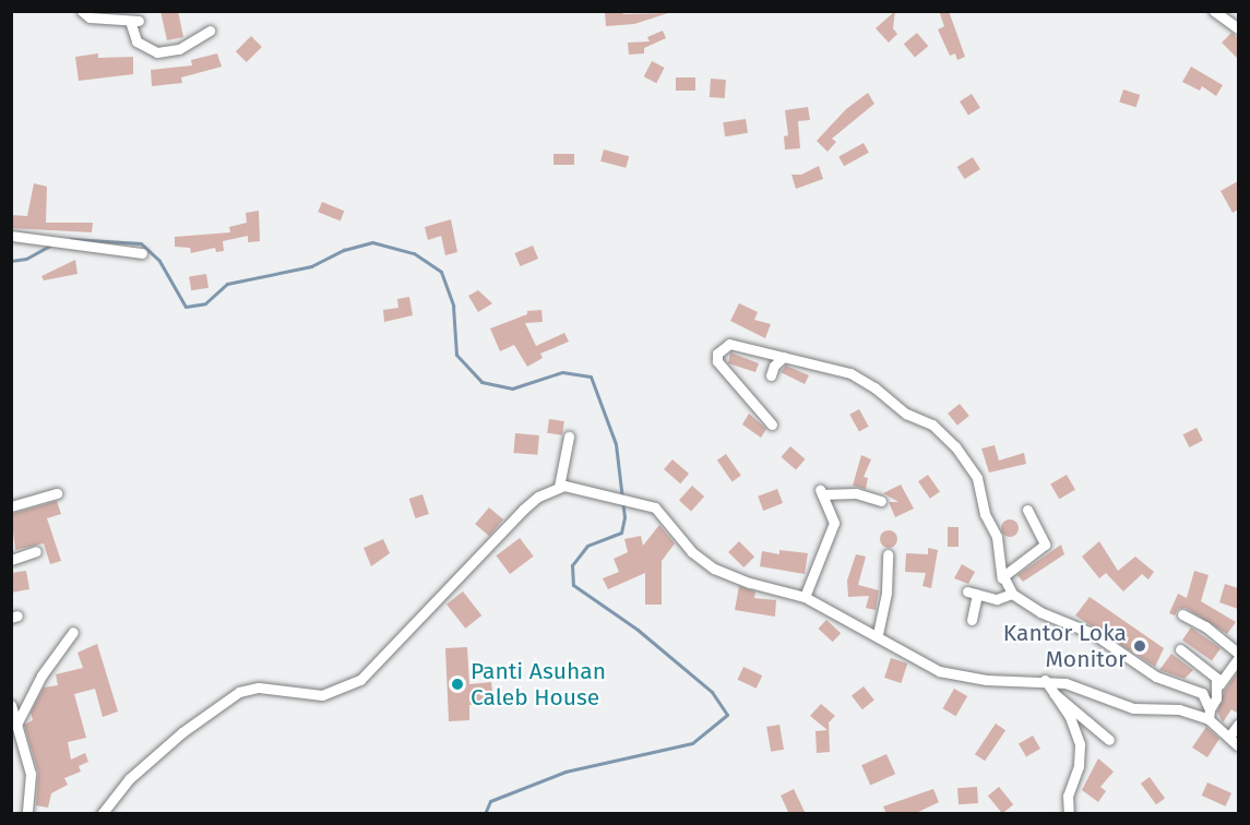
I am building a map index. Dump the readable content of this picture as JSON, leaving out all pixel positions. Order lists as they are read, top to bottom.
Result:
{
  "places": ["Kantor Loka Monitor", "Panti Asuhan Caleb House"]
}
